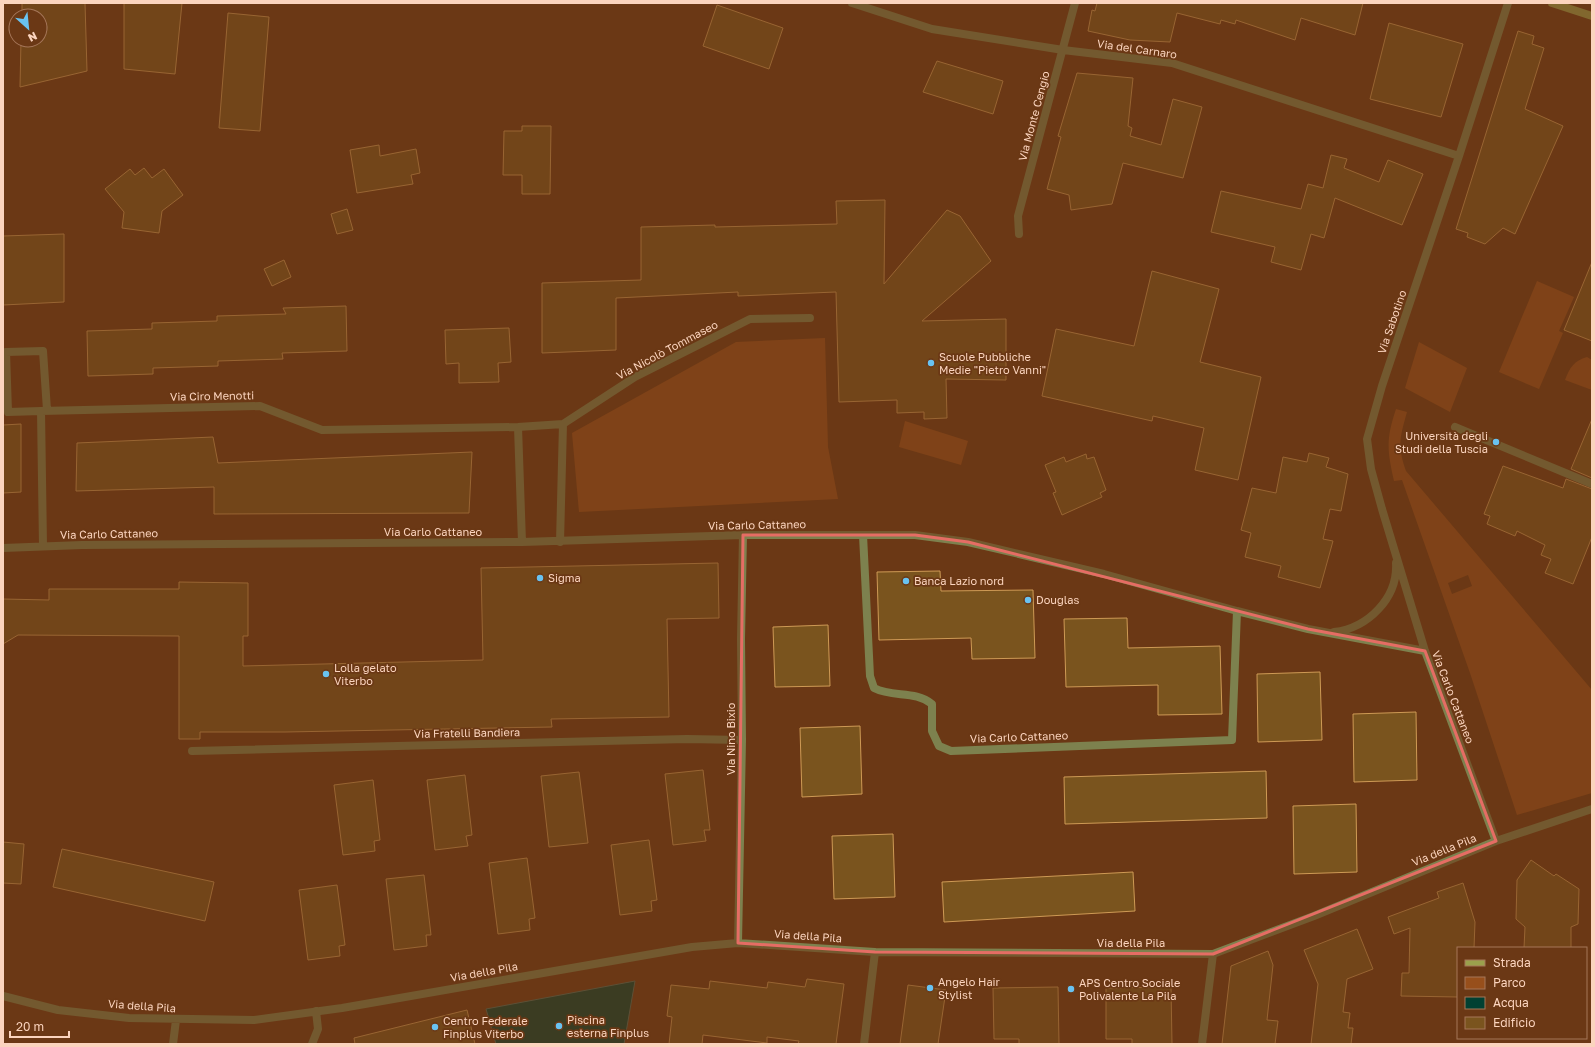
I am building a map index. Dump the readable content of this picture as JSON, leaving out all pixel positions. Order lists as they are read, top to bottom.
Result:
{
  "streets": {
    "street": [
      "Via del Carnaro",
      "Via Monte Cengio",
      "Via Sabotino",
      "Via Nicolò Tommaseo",
      "Via Ciro Menotti",
      "Via Carlo Cattaneo",
      "Via Fratelli Bandiera",
      "Via Nino Bixio",
      "Via della Pila"
    ]
  },
  "crossings": [
    ["Via del Carnaro", "Via Monte Cengio"],
    ["Via del Carnaro", "Via Sabotino"],
    ["Via Sabotino", "Via Carlo Cattaneo"],
    ["Via Nicolò Tommaseo", "Via Ciro Menotti"],
    ["Via Carlo Cattaneo", "Via Nino Bixio"],
    ["Via Carlo Cattaneo", "Via della Pila"],
    ["Via Fratelli Bandiera", "Via Nino Bixio"],
    ["Via Nino Bixio", "Via della Pila"]
  ],
  "places": [
    "Scuole Pubbliche Medie \"Pietro Vanni\"",
    "Università degli Studi della Tuscia",
    "Sigma",
    "Banca Lazio nord",
    "Douglas",
    "Lolla gelato Viterbo",
    "Angelo Hair Stylist",
    "APS Centro Sociale Polivalente La Pila",
    "Piscina esterna Finplus",
    "Centro Federale Finplus Viterbo"
  ],
  "legend": [
    "Strada",
    "Parco",
    "Acqua",
    "Edificio"
  ],
  "scale_bar": "20 m",
  "north": "bottom right"
}
